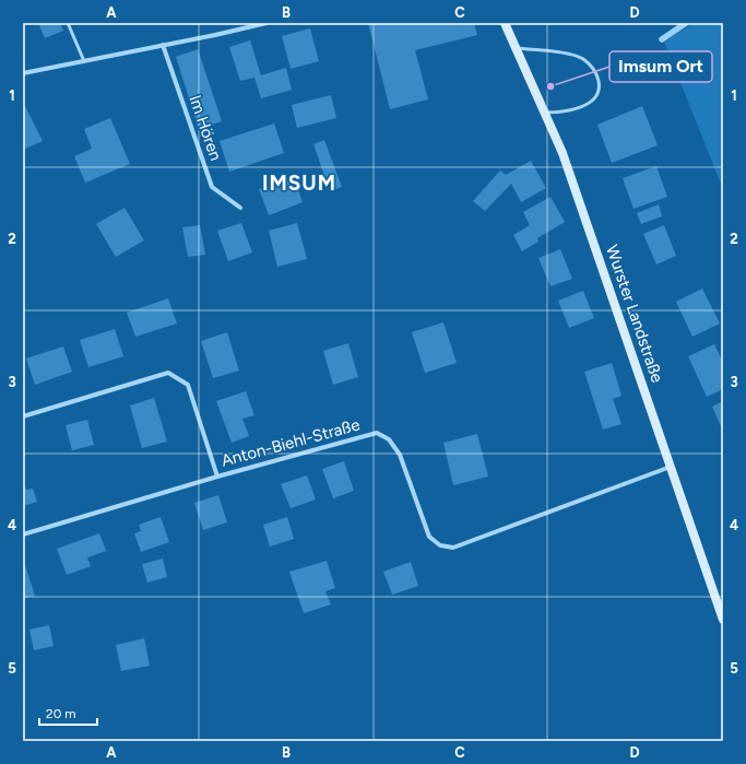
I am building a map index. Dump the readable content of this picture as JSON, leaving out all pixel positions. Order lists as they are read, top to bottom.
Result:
{
  "streets": {
    "main road": ["Wurster Landstraße"],
    "street": ["Im Hören", "Anton-Biehl-Straße"]
  },
  "crossings": [
    ["Wurster Landstraße", "Anton-Biehl-Straße"]
  ],
  "districts": ["IMSUM"],
  "places": ["Imsum Ort"],
  "scale_bar": "20 m",
  "grid": {
    "columns": [
      "A",
      "B",
      "C",
      "D"
    ],
    "rows": [
      "1",
      "2",
      "3",
      "4",
      "5"
    ]
  }
}
